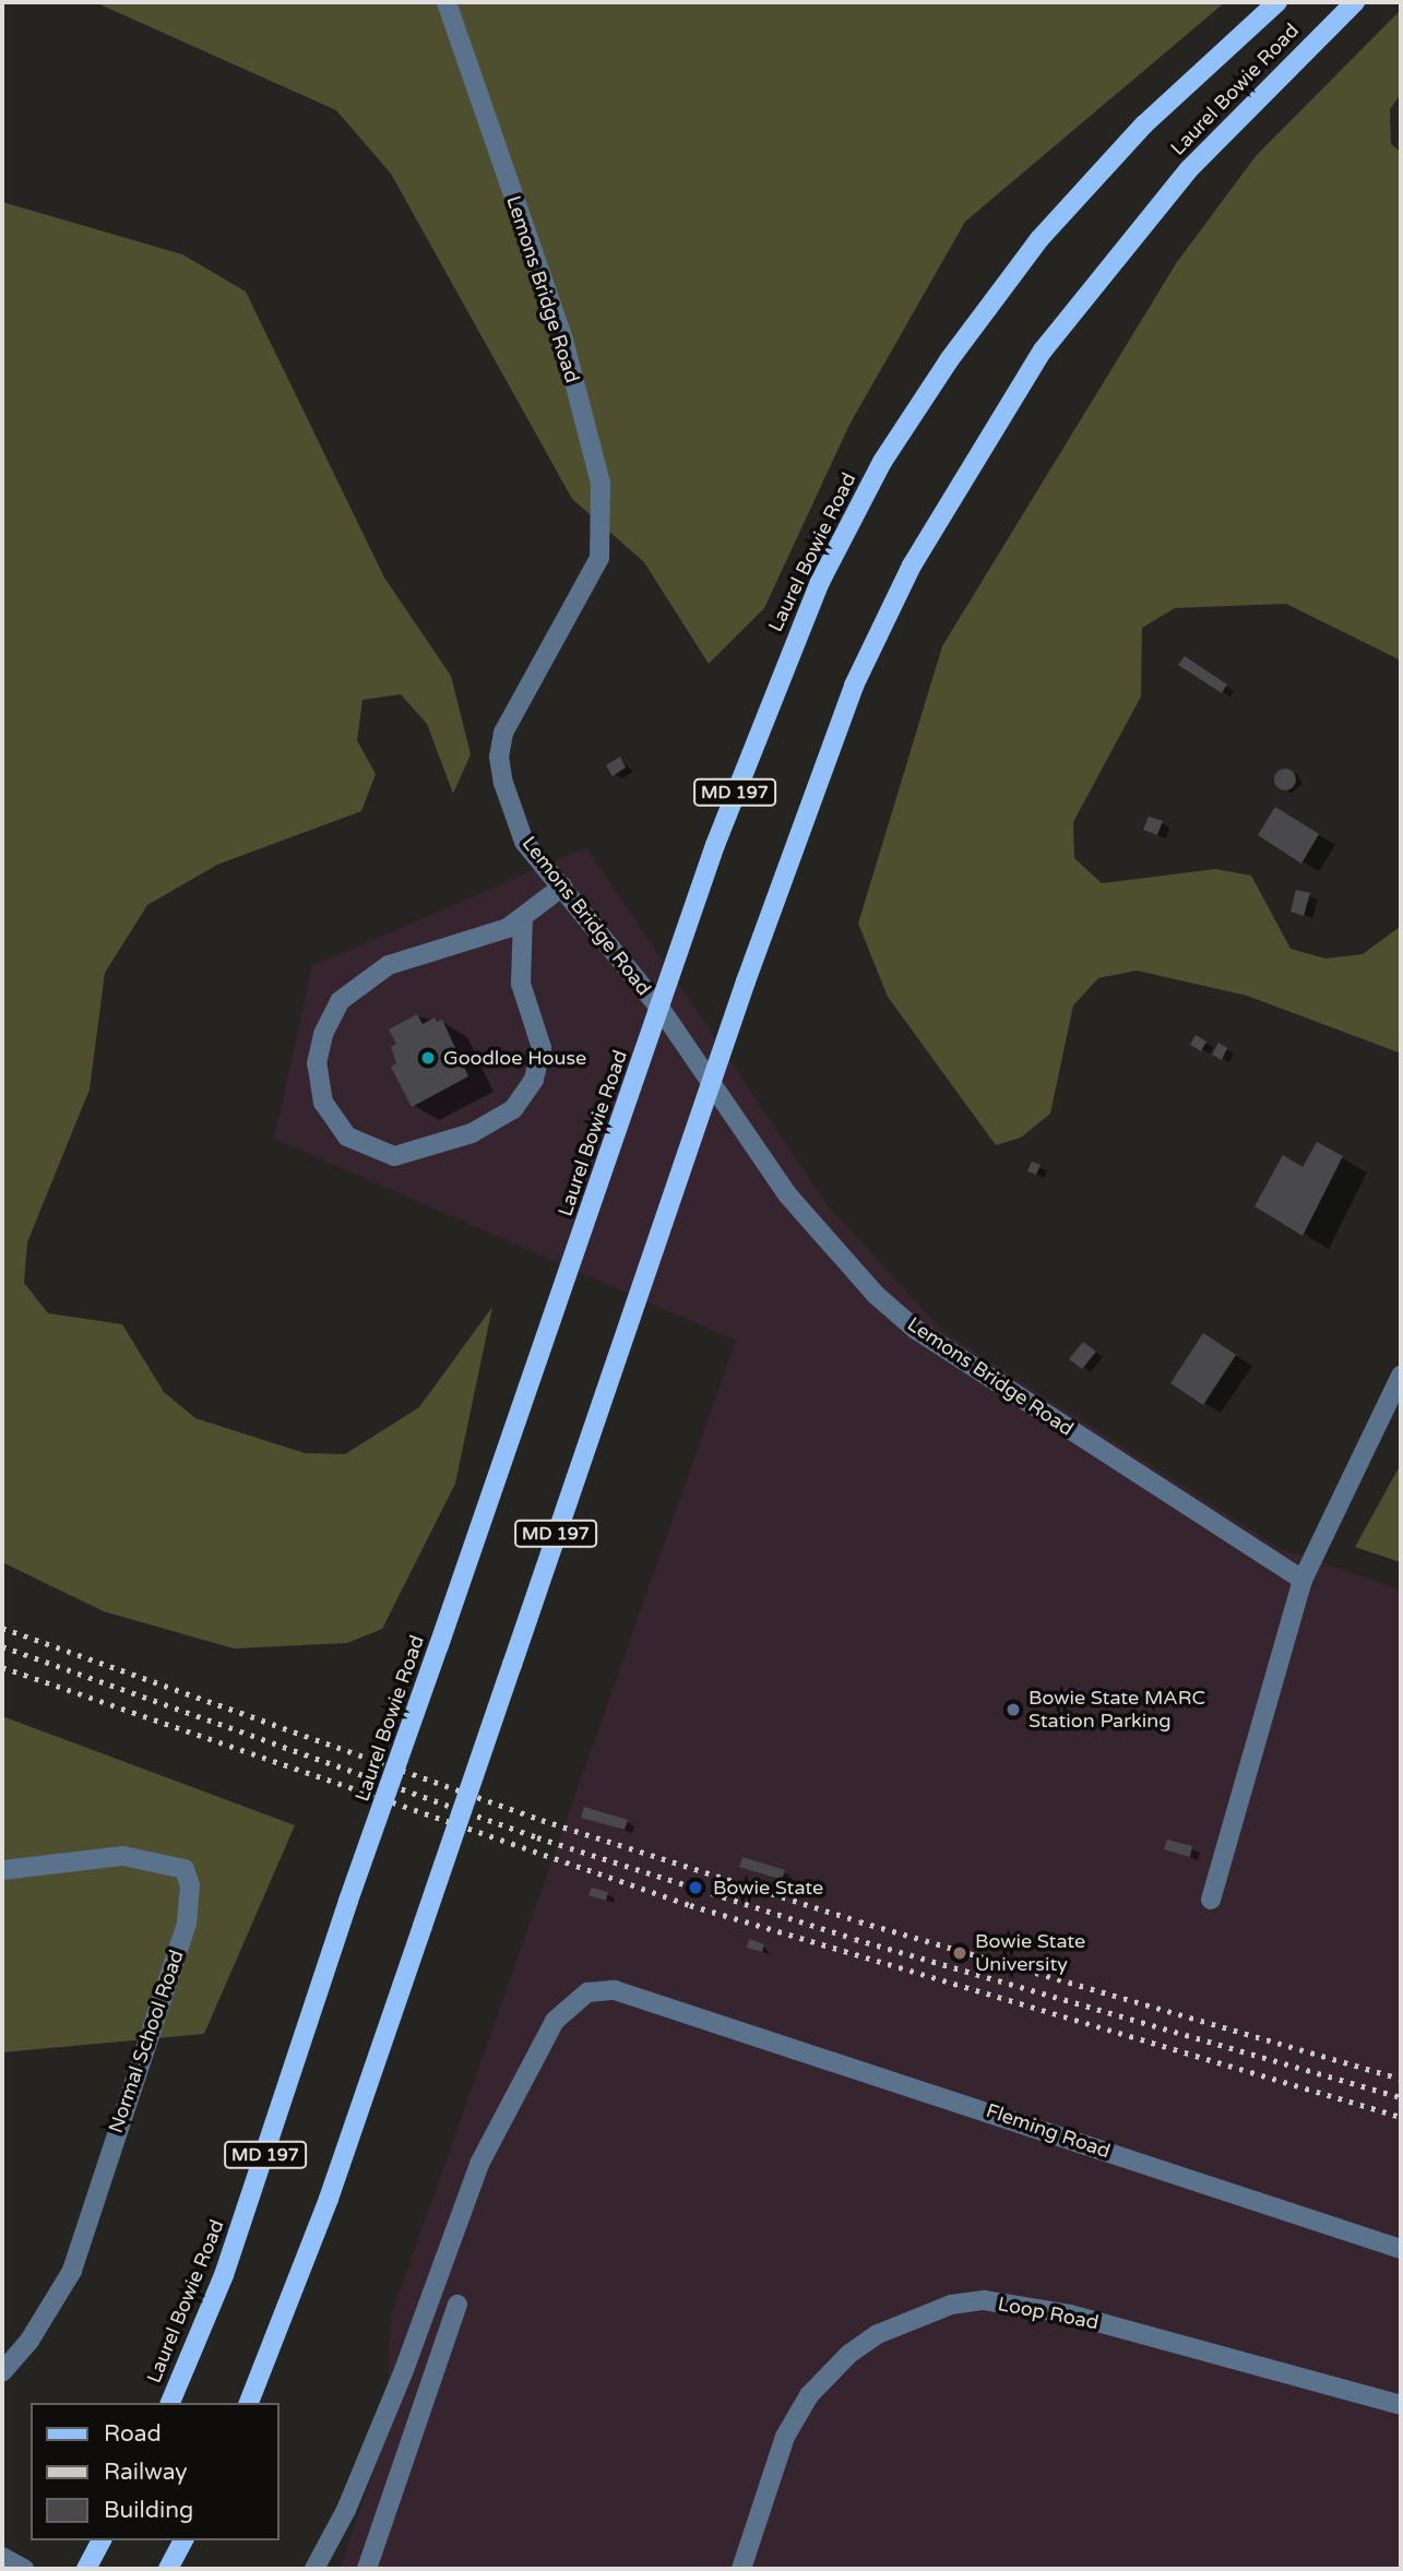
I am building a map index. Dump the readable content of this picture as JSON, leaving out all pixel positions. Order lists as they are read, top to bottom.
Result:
{
  "streets": {
    "main road": ["Laurel Bowie Road", "MD 197"],
    "street": [
      "Lemons Bridge Road",
      "Normal School Road",
      "Fleming Road",
      "Loop Road"
    ]
  },
  "crossings": [
    ["Laurel Bowie Road", "Lemons Bridge Road"]
  ],
  "places": [
    "Goodloe House",
    "Bowie State MARC Station Parking",
    "Bowie State",
    "Bowie State University"
  ],
  "legend": ["Road", "Railway", "Building"]
}
